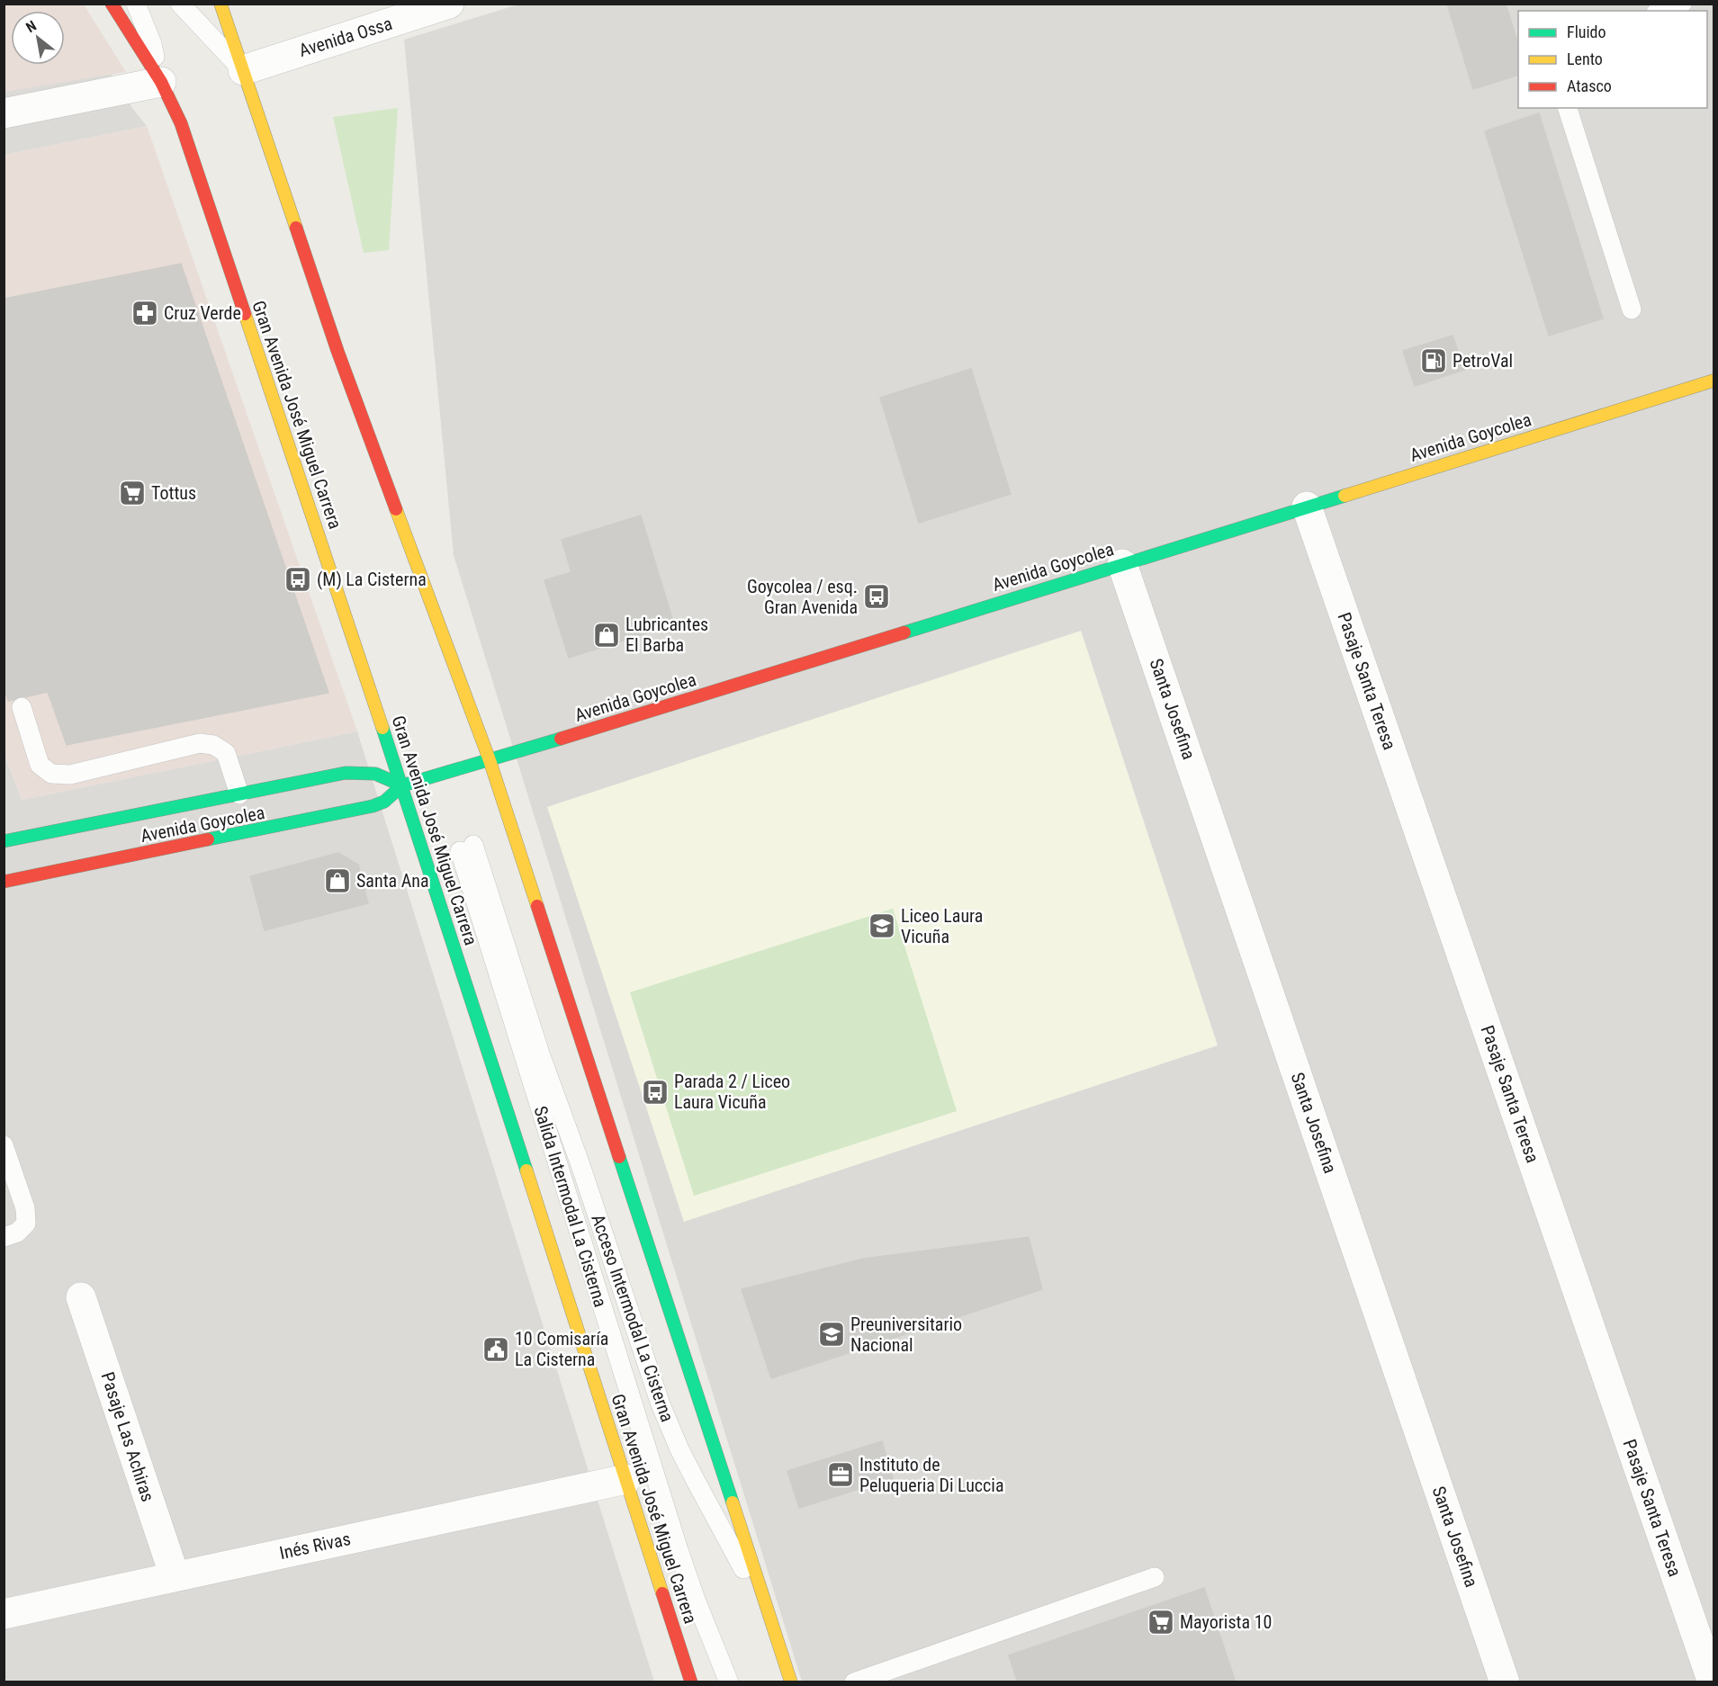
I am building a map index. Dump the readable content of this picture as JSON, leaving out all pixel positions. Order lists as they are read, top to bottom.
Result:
{
  "streets": {
    "main road": ["Gran Avenida José Miguel Carrera", "Avenida Goycolea"],
    "street": [
      "Avenida Ossa",
      "Pasaje Santa Teresa",
      "Santa Josefina",
      "Pasaje Las Achiras",
      "Inés Rivas"
    ],
    "lane": ["Salida Intermodal La Cisterna", "Acceso Intermodal La Cisterna"]
  },
  "crossings": [
    ["Gran Avenida José Miguel Carrera", "Avenida Goycolea"],
    ["Gran Avenida José Miguel Carrera", "Inés Rivas"],
    ["Avenida Goycolea", "Pasaje Santa Teresa"],
    ["Avenida Goycolea", "Santa Josefina"],
    ["Salida Intermodal La Cisterna", "Acceso Intermodal La Cisterna"],
    ["Pasaje Las Achiras", "Inés Rivas"]
  ],
  "places": {
    "pharmacy": ["Cruz Verde"],
    "fuel station": ["PetroVal"],
    "supermarket": ["Tottus", "Mayorista 10"],
    "bus stop": ["(M) La Cisterna", "Goycolea / esq. Gran Avenida", "Parada 2 / Liceo Laura Vicuña"],
    "shop": ["Lubricantes El Barba", "Santa Ana"],
    "school or university": ["Liceo Laura Vicuña", "Preuniversitario Nacional"],
    "public building": ["10 Comisaría La Cisterna"],
    "office": ["Instituto de Peluqueria Di Luccia"]
  },
  "legend": ["Fluido", "Lento", "Atasco"],
  "north": "top left"
}
